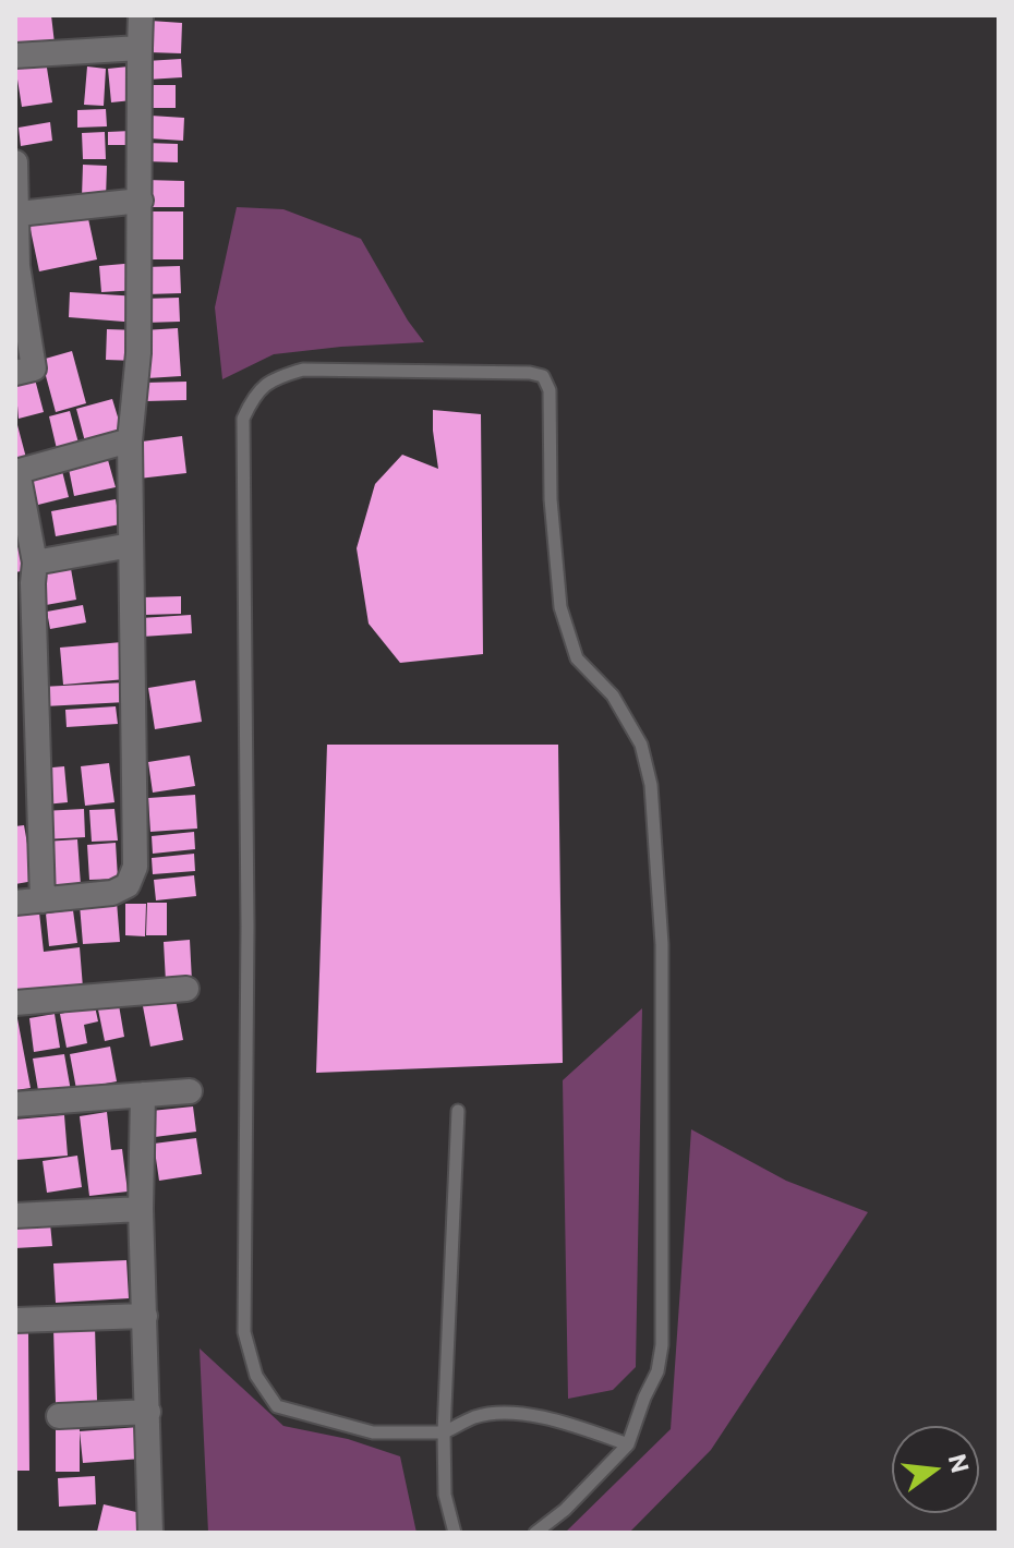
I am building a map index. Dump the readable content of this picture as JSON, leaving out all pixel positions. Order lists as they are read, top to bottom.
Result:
{
  "north": "right"
}
